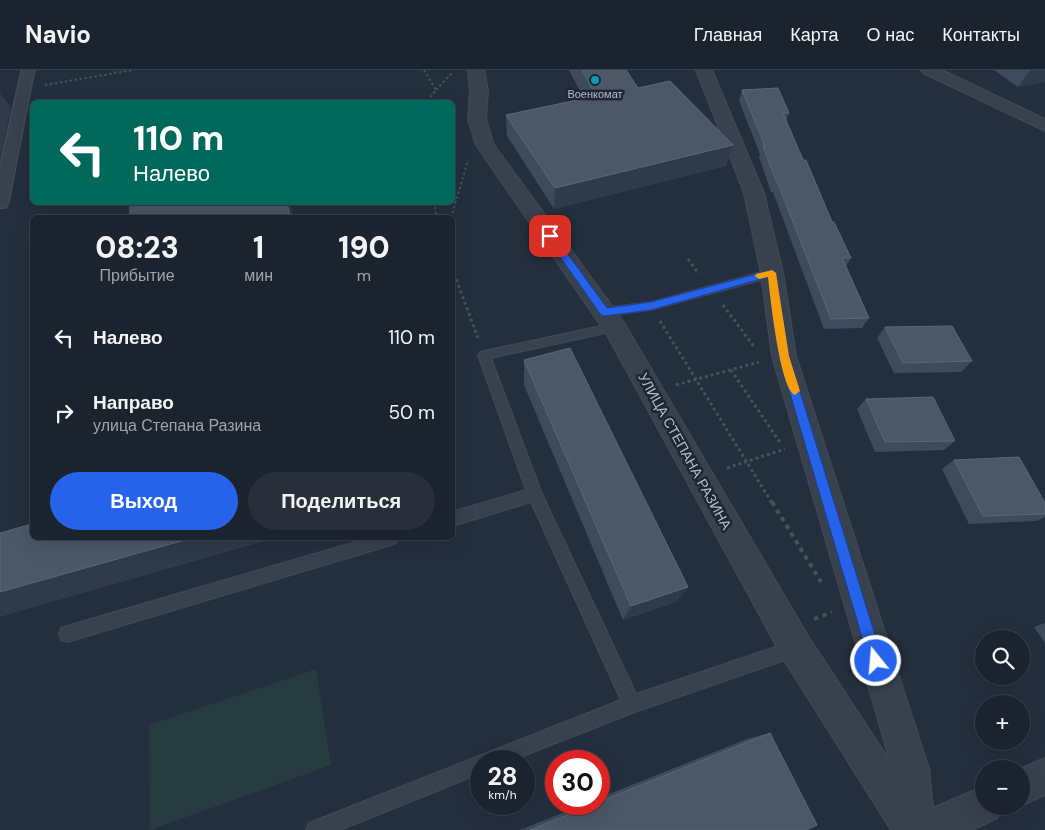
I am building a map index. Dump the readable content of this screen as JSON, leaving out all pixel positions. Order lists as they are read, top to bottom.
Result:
{
  "streets": {
    "street": ["УЛИЦА СТЕПАНА РАЗИНА"]
  },
  "places": ["Военкомат"],
  "page": {
    "header": "Navio",
    "nav": [
      "Главная",
      "Карта",
      "О нас",
      "Контакты"
    ],
    "turn": ["110 m", "Налево"],
    "eta": [
      "08:23",
      "Прибытие",
      "1",
      "мин",
      "190",
      "m"
    ],
    "list": [
      {
        "name": "Налево",
        "value": "110 m"
      },
      {
        "name": "Направо",
        "note": "улица Степана Разина",
        "value": "50 m"
      }
    ],
    "buttons": ["Выход", "Поделиться"],
    "map_buttons": ["+", "−"],
    "speed": "28 km/h",
    "limit": "30"
  }
}
